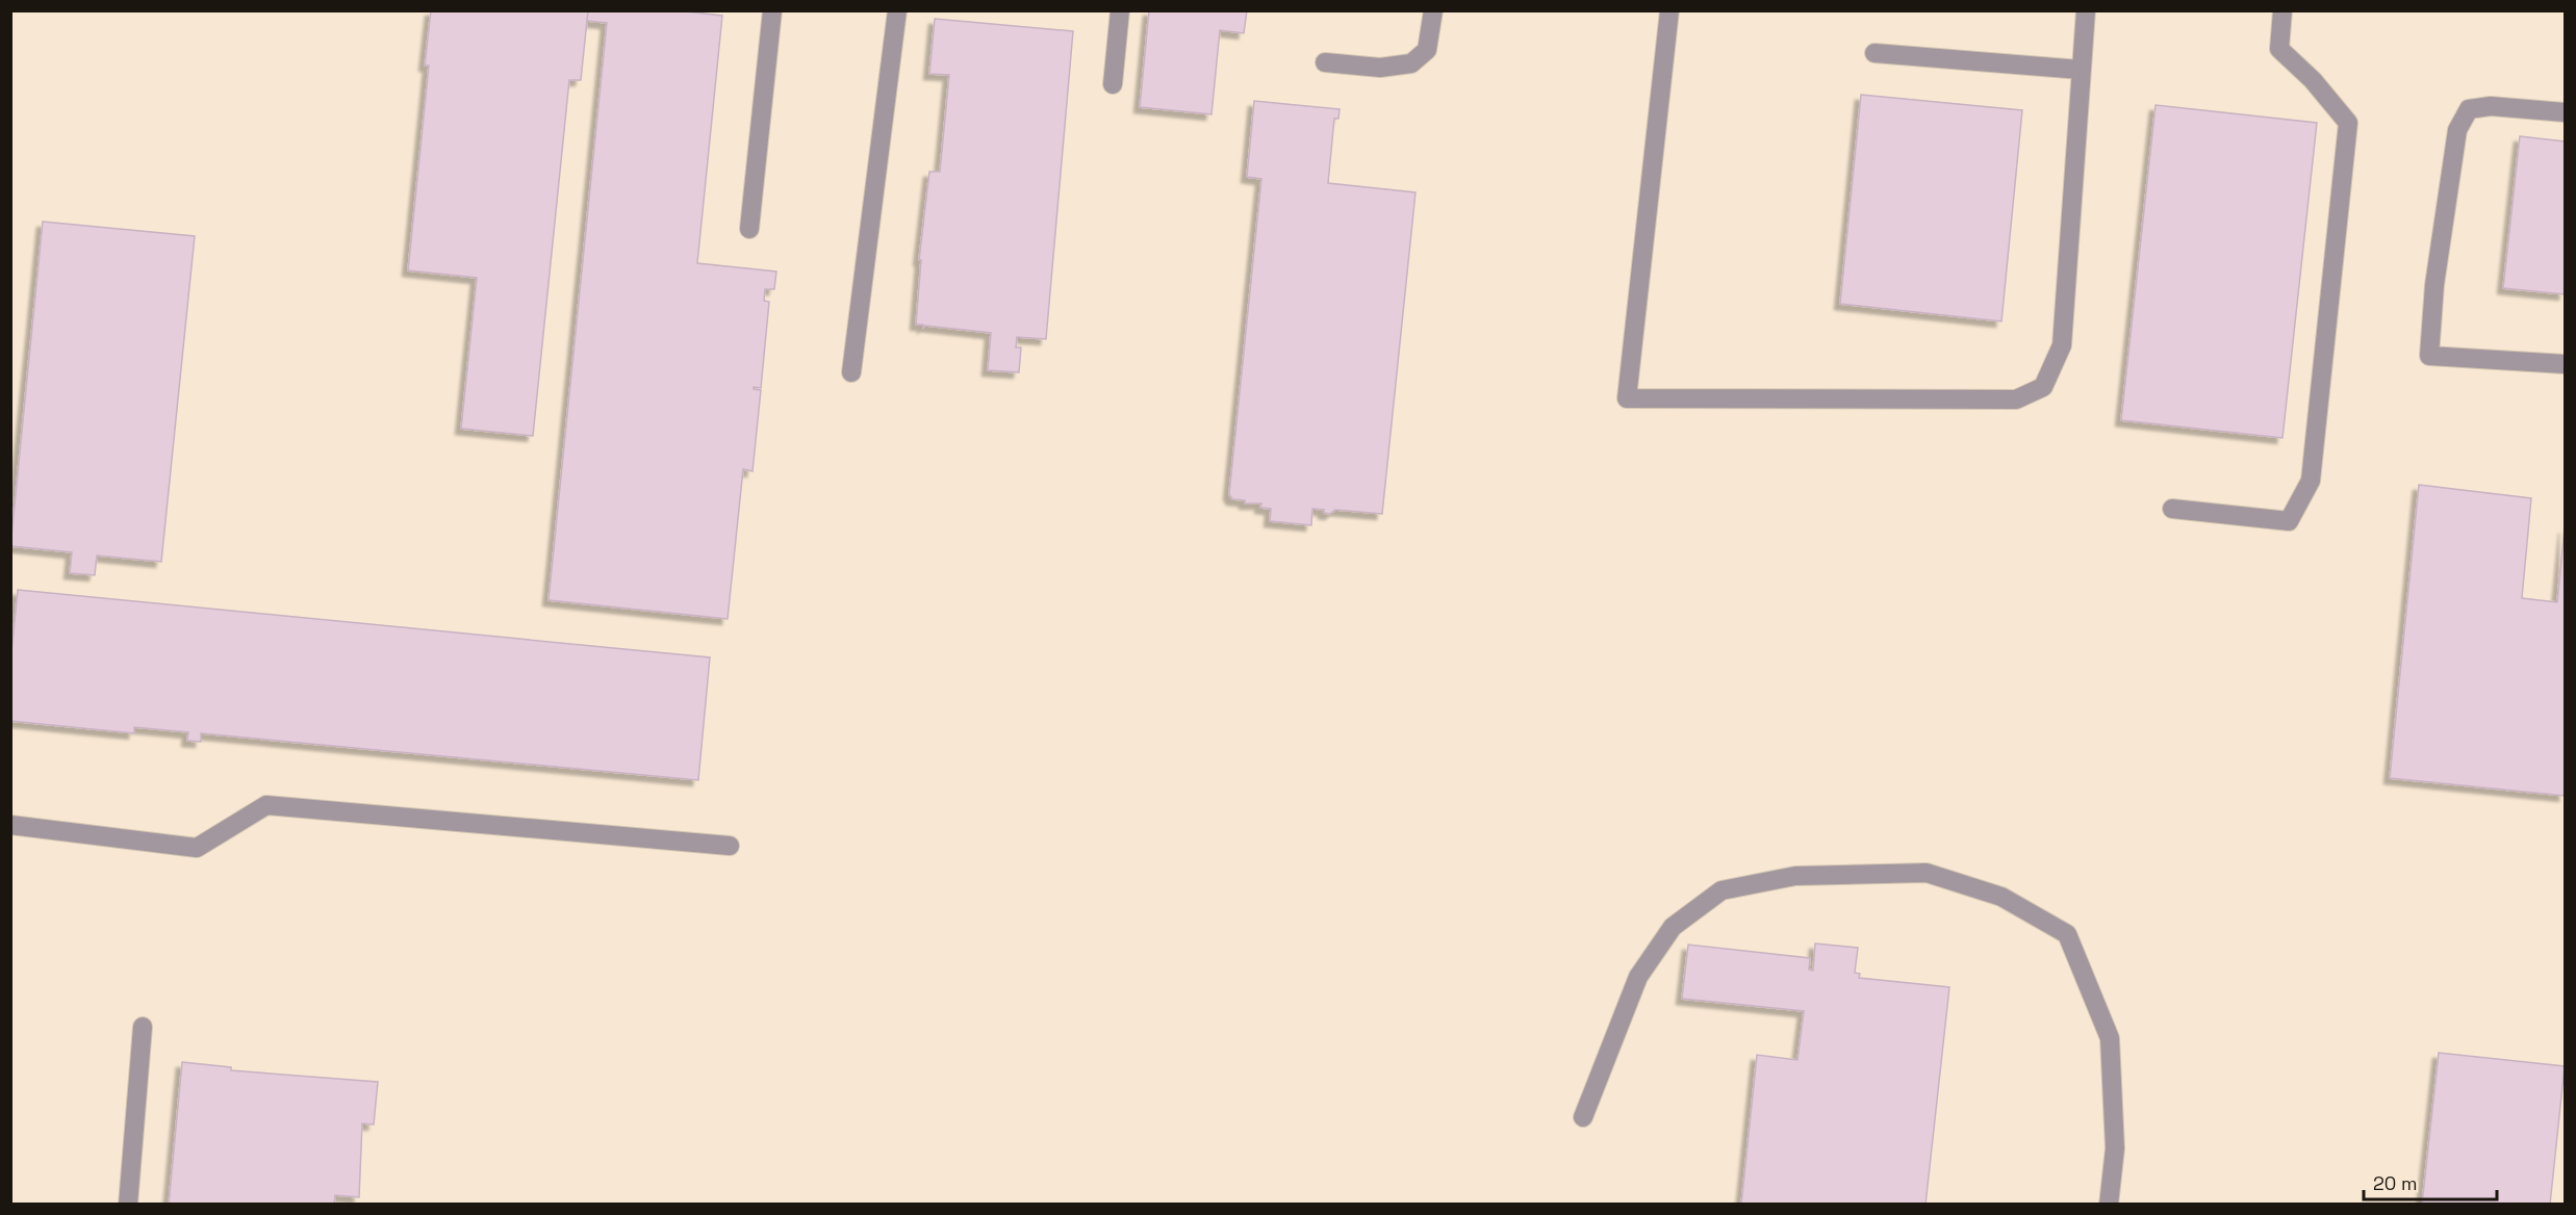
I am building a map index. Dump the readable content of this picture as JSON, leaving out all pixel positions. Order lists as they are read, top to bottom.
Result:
{
  "scale_bar": "20 m"
}
